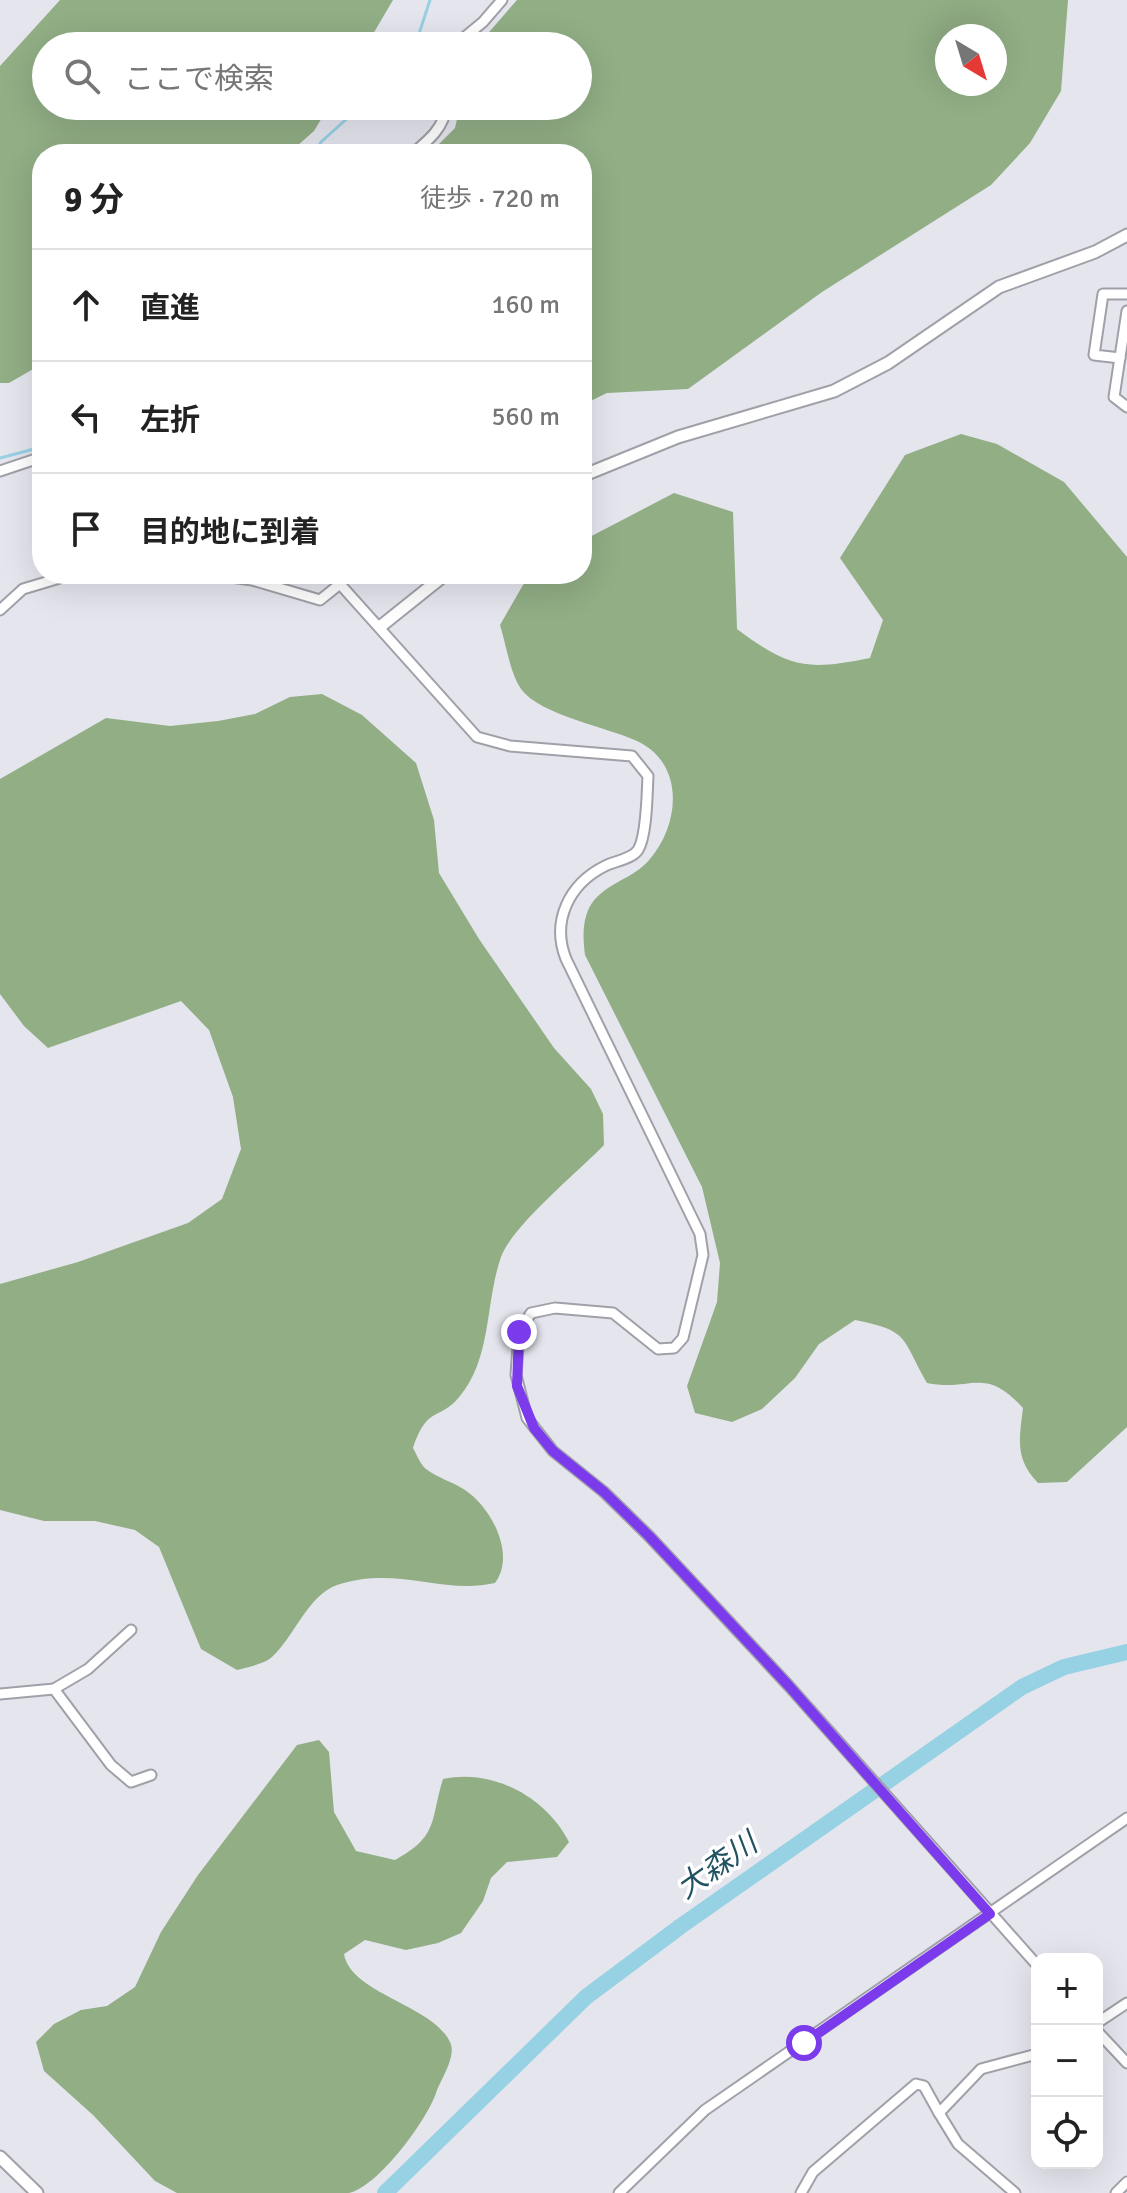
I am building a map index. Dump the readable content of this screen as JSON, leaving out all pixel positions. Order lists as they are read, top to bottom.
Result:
{
  "water": ["大森川"],
  "north": "bottom right",
  "page": {
    "search": "ここで検索",
    "heading": ["9 分", "徒歩 · 720 m"],
    "list": [
      ["直進", "160 m"],
      ["左折", "560 m"],
      "目的地に到着"
    ],
    "map_buttons": ["+", "−"]
  }
}
